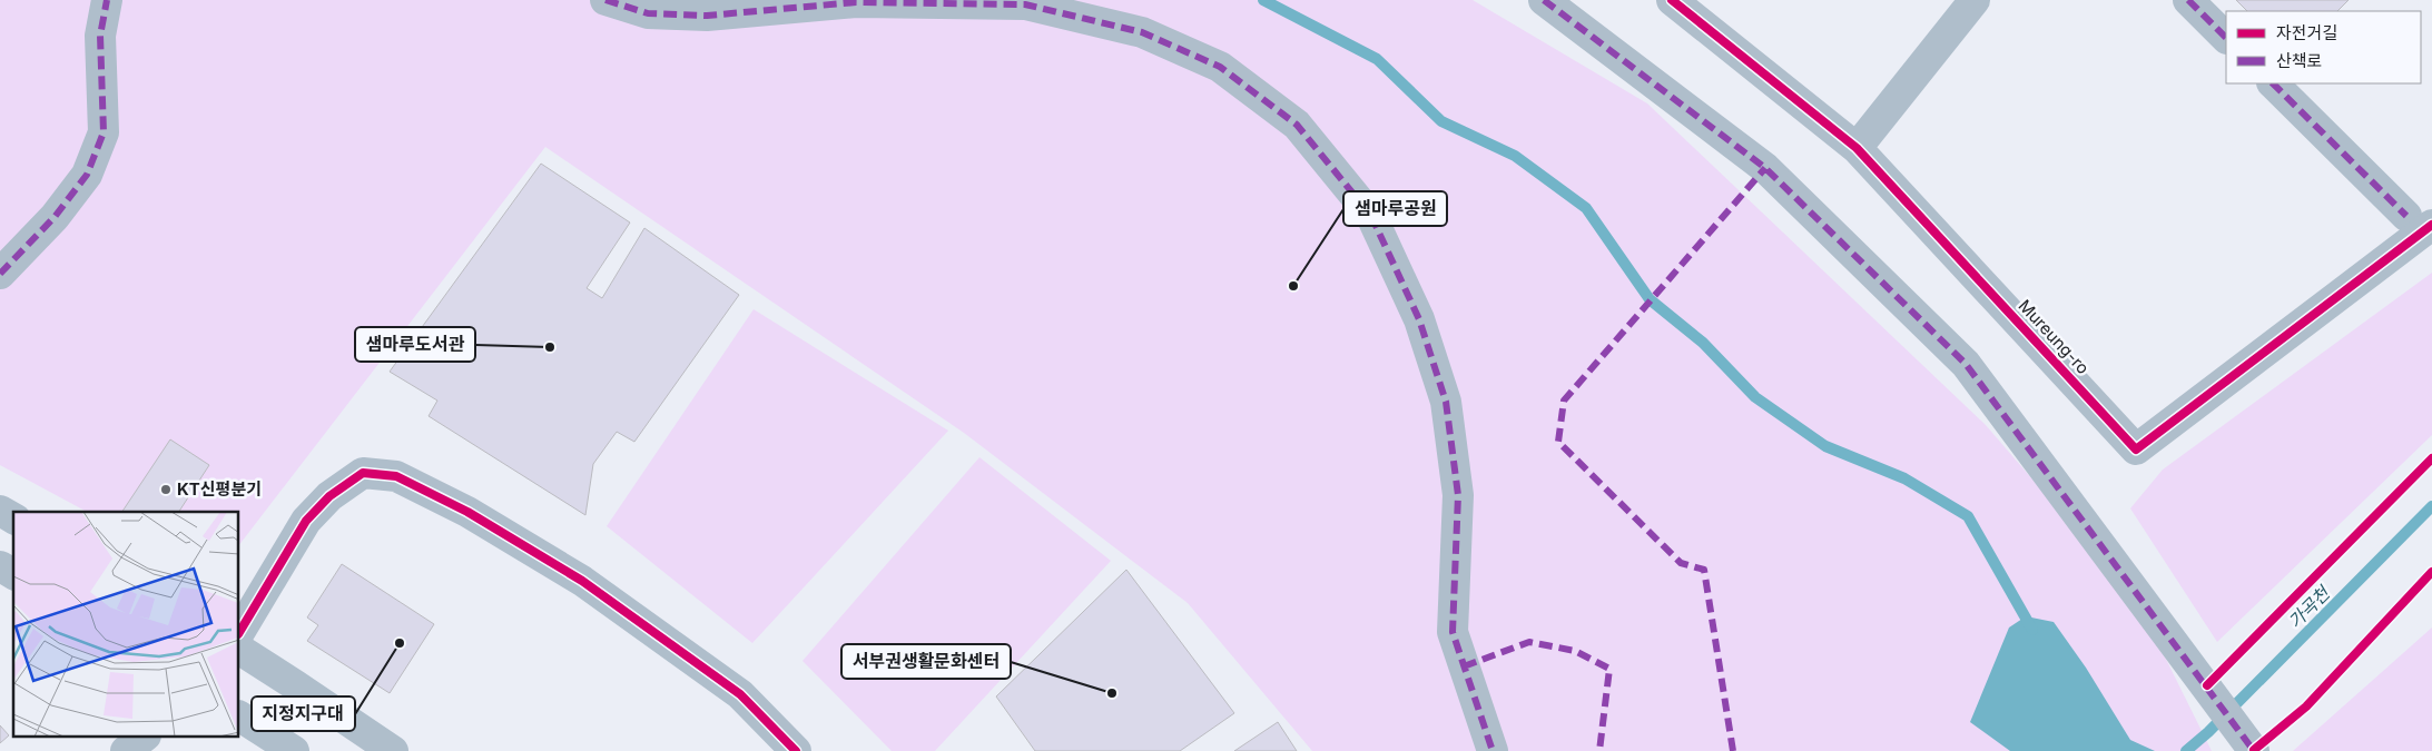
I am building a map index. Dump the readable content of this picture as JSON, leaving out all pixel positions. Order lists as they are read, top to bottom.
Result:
{
  "streets": {
    "street": ["Mureung-ro"]
  },
  "water": ["가곡천"],
  "places": [
    "샘마루공원",
    "샘마루도서관",
    "KT신평분기",
    "지정지구대",
    "서부권생활문화센터"
  ],
  "legend": ["자전거길", "산책로"]
}
